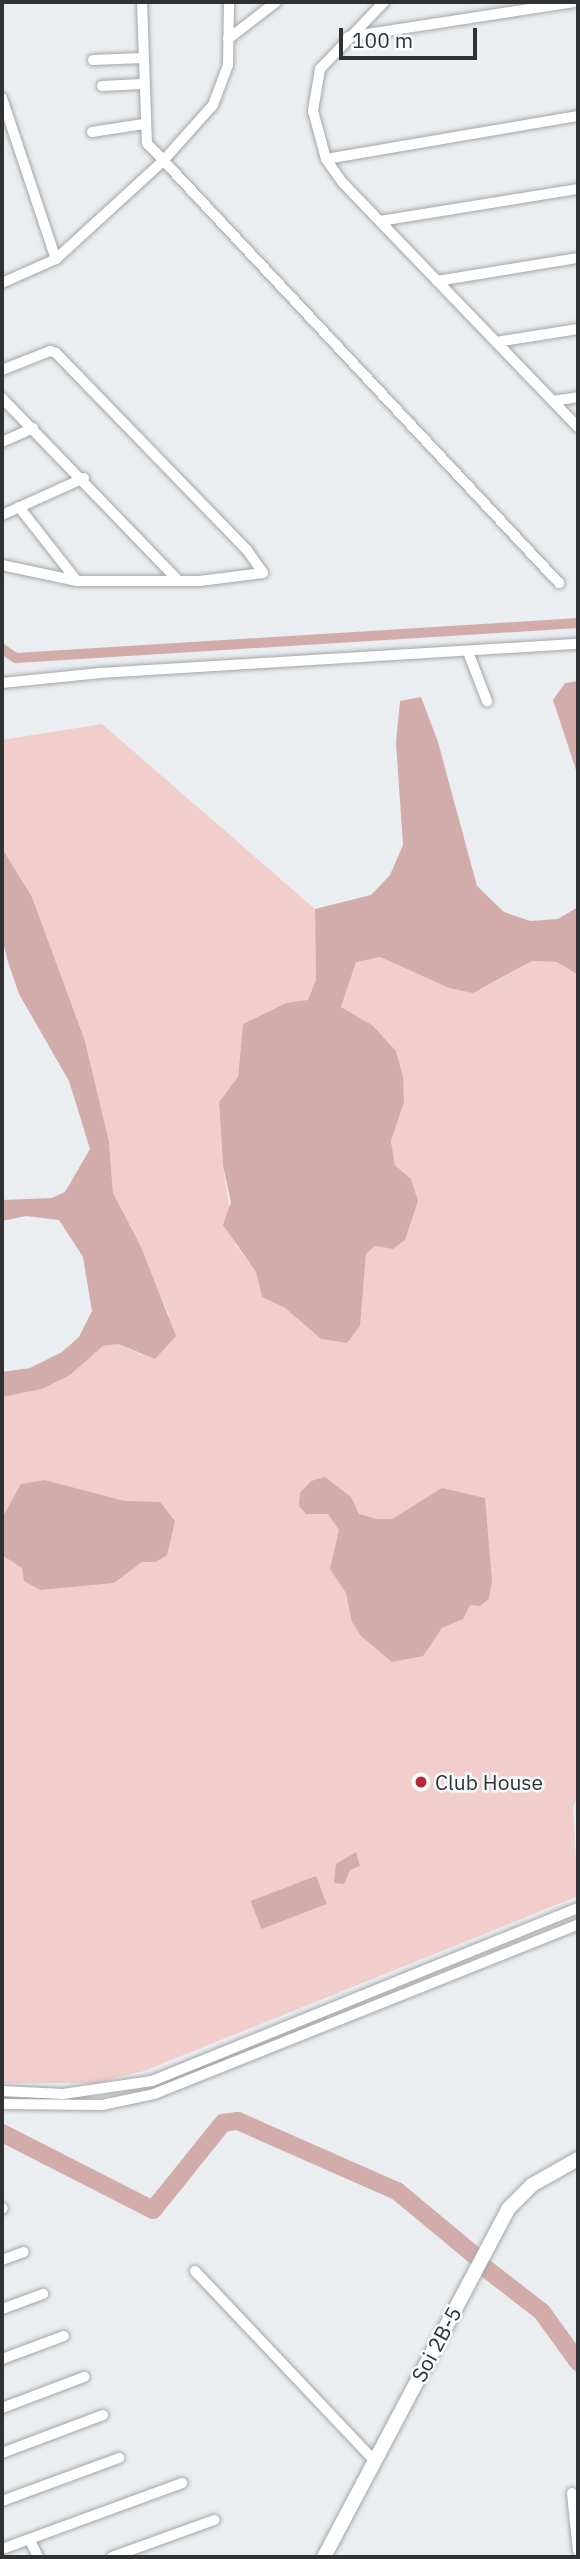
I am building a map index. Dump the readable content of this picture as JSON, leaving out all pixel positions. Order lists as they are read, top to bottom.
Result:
{
  "streets": {
    "street": ["Soi 2B-5"]
  },
  "places": ["Club House"],
  "scale_bar": "100 m"
}
